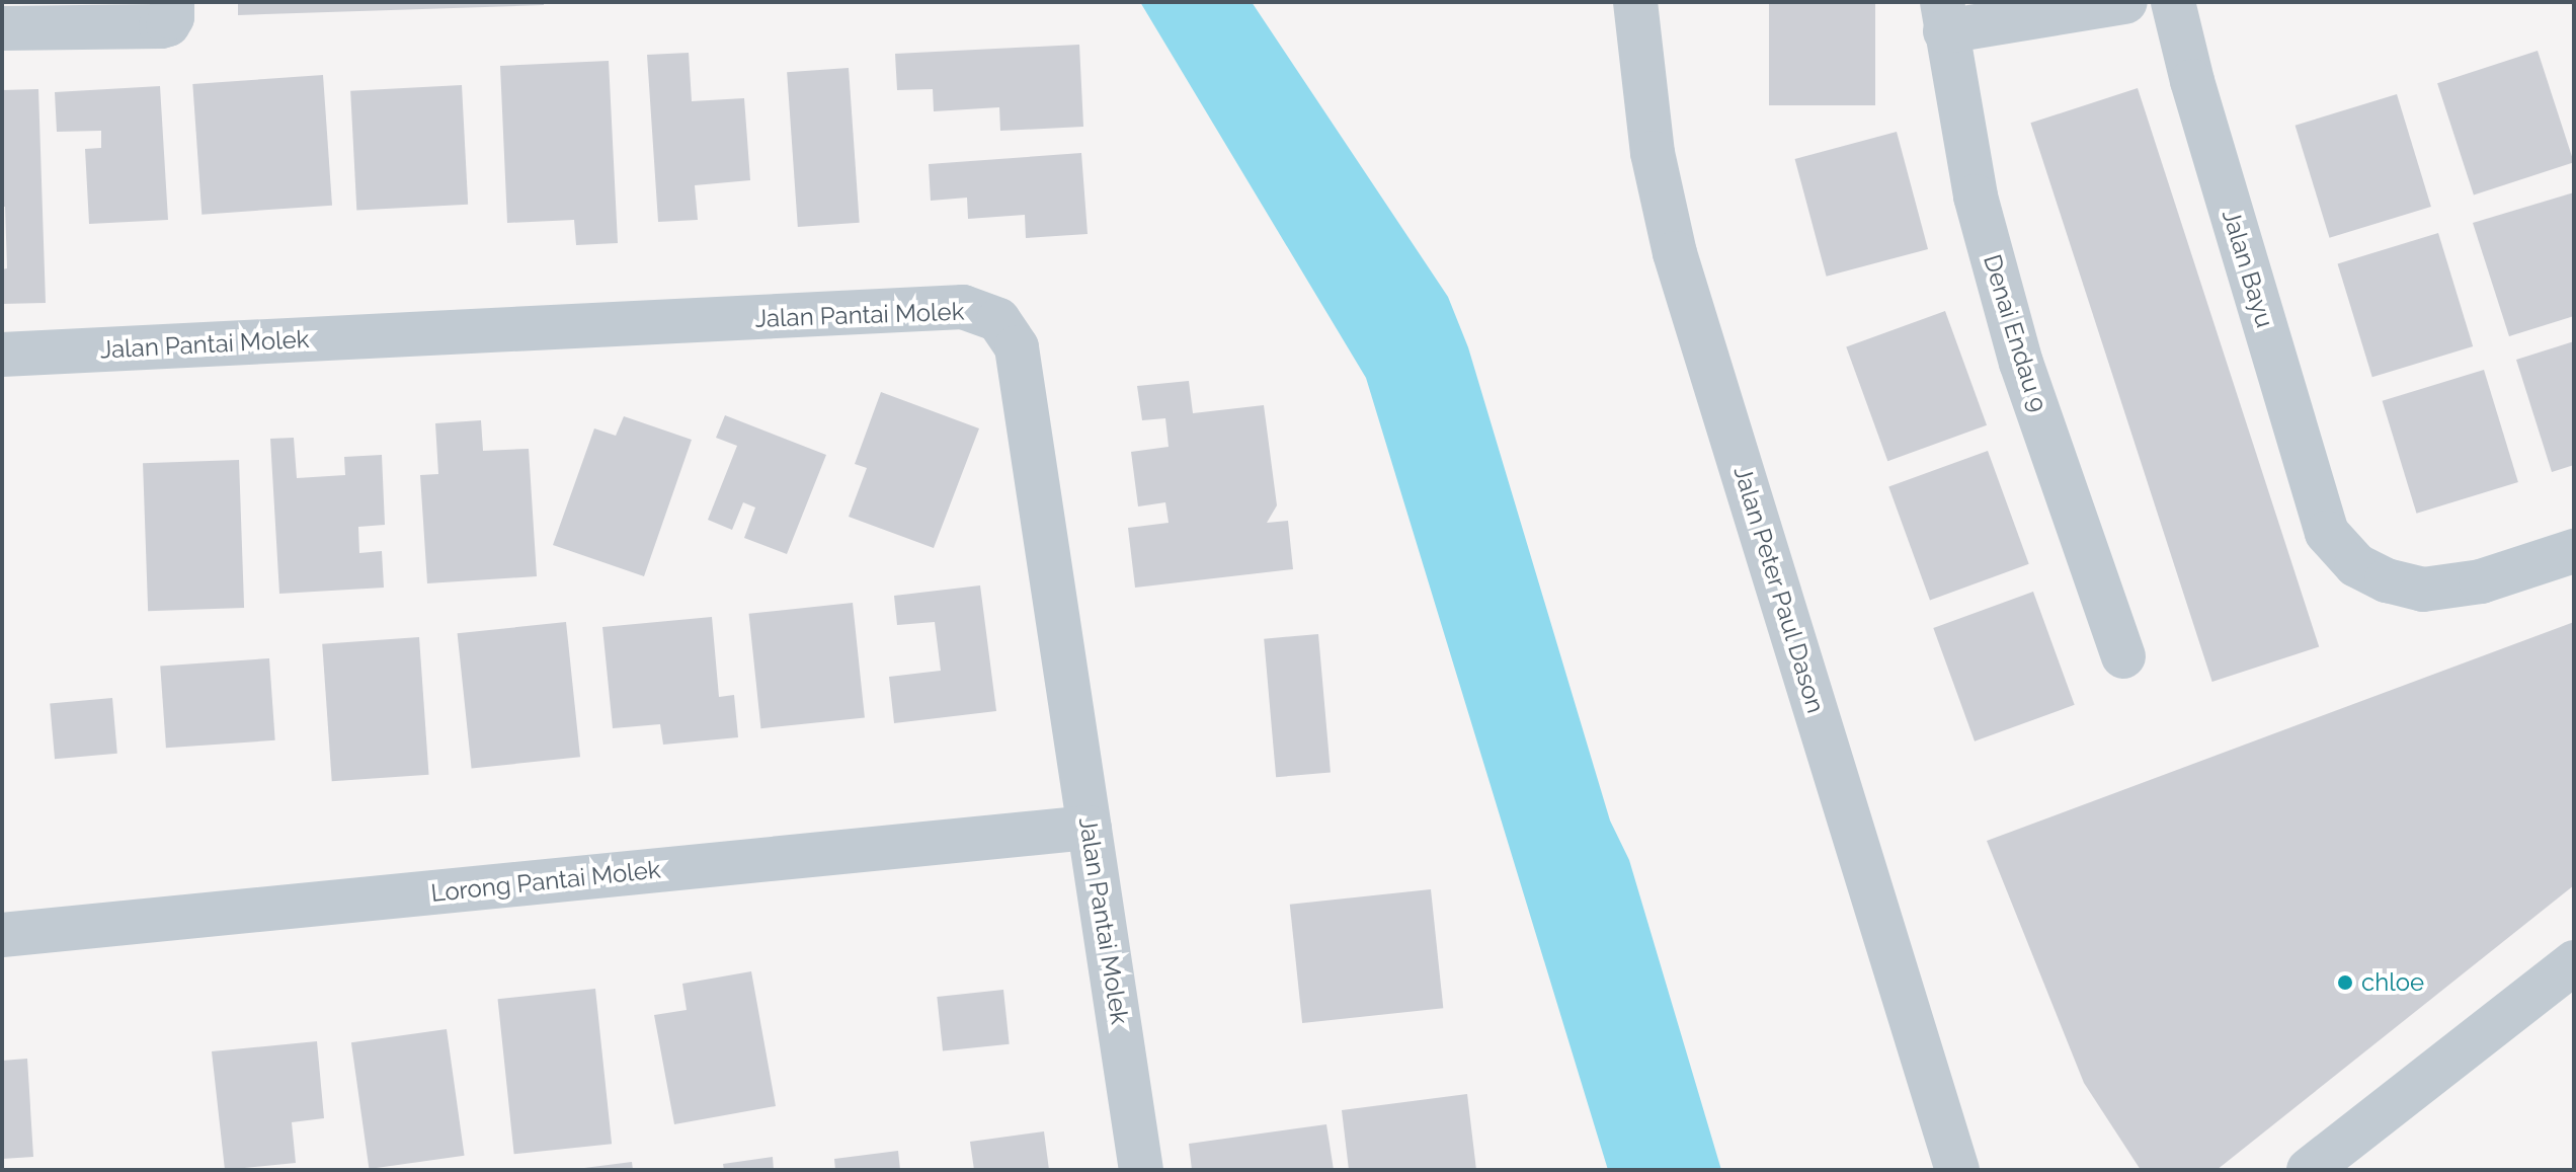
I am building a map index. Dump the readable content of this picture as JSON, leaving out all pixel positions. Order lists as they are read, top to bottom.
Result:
{
  "streets": {
    "street": [
      "Jalan Bayu",
      "Jalan Pantai Molek",
      "Denai Endau 9",
      "Jalan Peter Paul Dason",
      "Lorong Pantai Molek"
    ]
  },
  "crossings": [
    ["Jalan Pantai Molek", "Lorong Pantai Molek"]
  ],
  "places": ["chloe"]
}
